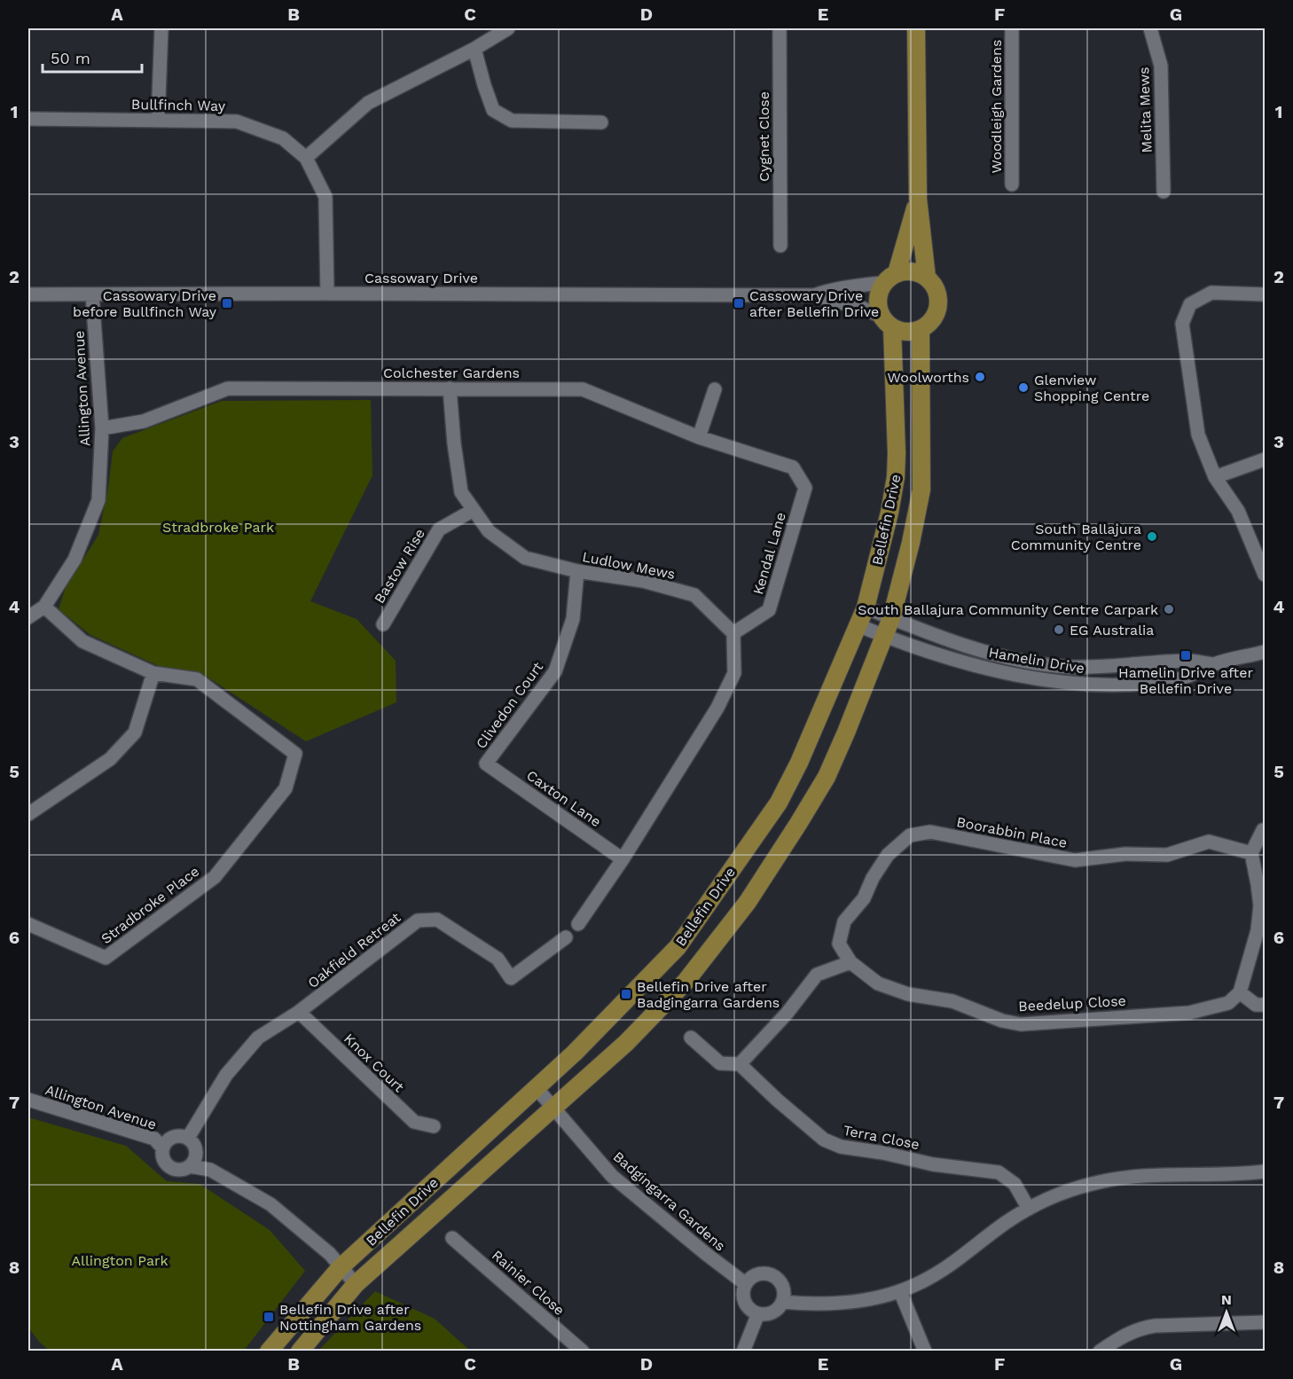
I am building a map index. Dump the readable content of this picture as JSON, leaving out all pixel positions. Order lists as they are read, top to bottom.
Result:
{
  "streets": {
    "main road": ["Bellefin Drive"],
    "street": [
      "Bullfinch Way",
      "Woodleigh Gardens",
      "Melita Mews",
      "Cygnet Close",
      "Cassowary Drive",
      "Colchester Gardens",
      "Allington Avenue",
      "Kendal Lane",
      "Ludlow Mews",
      "Bastow Rise",
      "Hamelin Drive",
      "Clivedon Court",
      "Caxton Lane",
      "Boorabbin Place",
      "Stradbroke Place",
      "Oakfield Retreat",
      "Beedelup Close",
      "Knox Court",
      "Terra Close",
      "Badgingarra Gardens",
      "Rainier Close"
    ]
  },
  "crossings": [
    ["Bullfinch Way", "Cassowary Drive"],
    ["Cassowary Drive", "Allington Avenue"],
    ["Cassowary Drive", "Bellefin Drive"],
    ["Colchester Gardens", "Allington Avenue"],
    ["Colchester Gardens", "Kendal Lane"],
    ["Colchester Gardens", "Ludlow Mews"],
    ["Allington Avenue", "Stradbroke Place"],
    ["Allington Avenue", "Oakfield Retreat"],
    ["Bellefin Drive", "Hamelin Drive"],
    ["Bellefin Drive", "Badgingarra Gardens"],
    ["Kendal Lane", "Ludlow Mews"],
    ["Ludlow Mews", "Bastow Rise"],
    ["Ludlow Mews", "Clivedon Court"],
    ["Clivedon Court", "Caxton Lane"],
    ["Boorabbin Place", "Beedelup Close"],
    ["Oakfield Retreat", "Knox Court"]
  ],
  "parks": ["Stradbroke Park", "Allington Park"],
  "places": {
    "transit": [
      "Cassowary Drive before Bullfinch Way",
      "Cassowary Drive after Bellefin Drive",
      "Hamelin Drive after Bellefin Drive",
      "Bellefin Drive after Badgingarra Gardens",
      "Bellefin Drive after Nottingham Gardens"
    ],
    "other": [
      "Woolworths",
      "Glenview Shopping Centre",
      "South Ballajura Community Centre",
      "South Ballajura Community Centre Carpark",
      "EG Australia"
    ]
  },
  "scale_bar": "50 m",
  "north": "top",
  "grid": {
    "columns": [
      "A",
      "B",
      "C",
      "D",
      "E",
      "F",
      "G"
    ],
    "rows": [
      "1",
      "2",
      "3",
      "4",
      "5",
      "6",
      "7",
      "8"
    ]
  }
}
